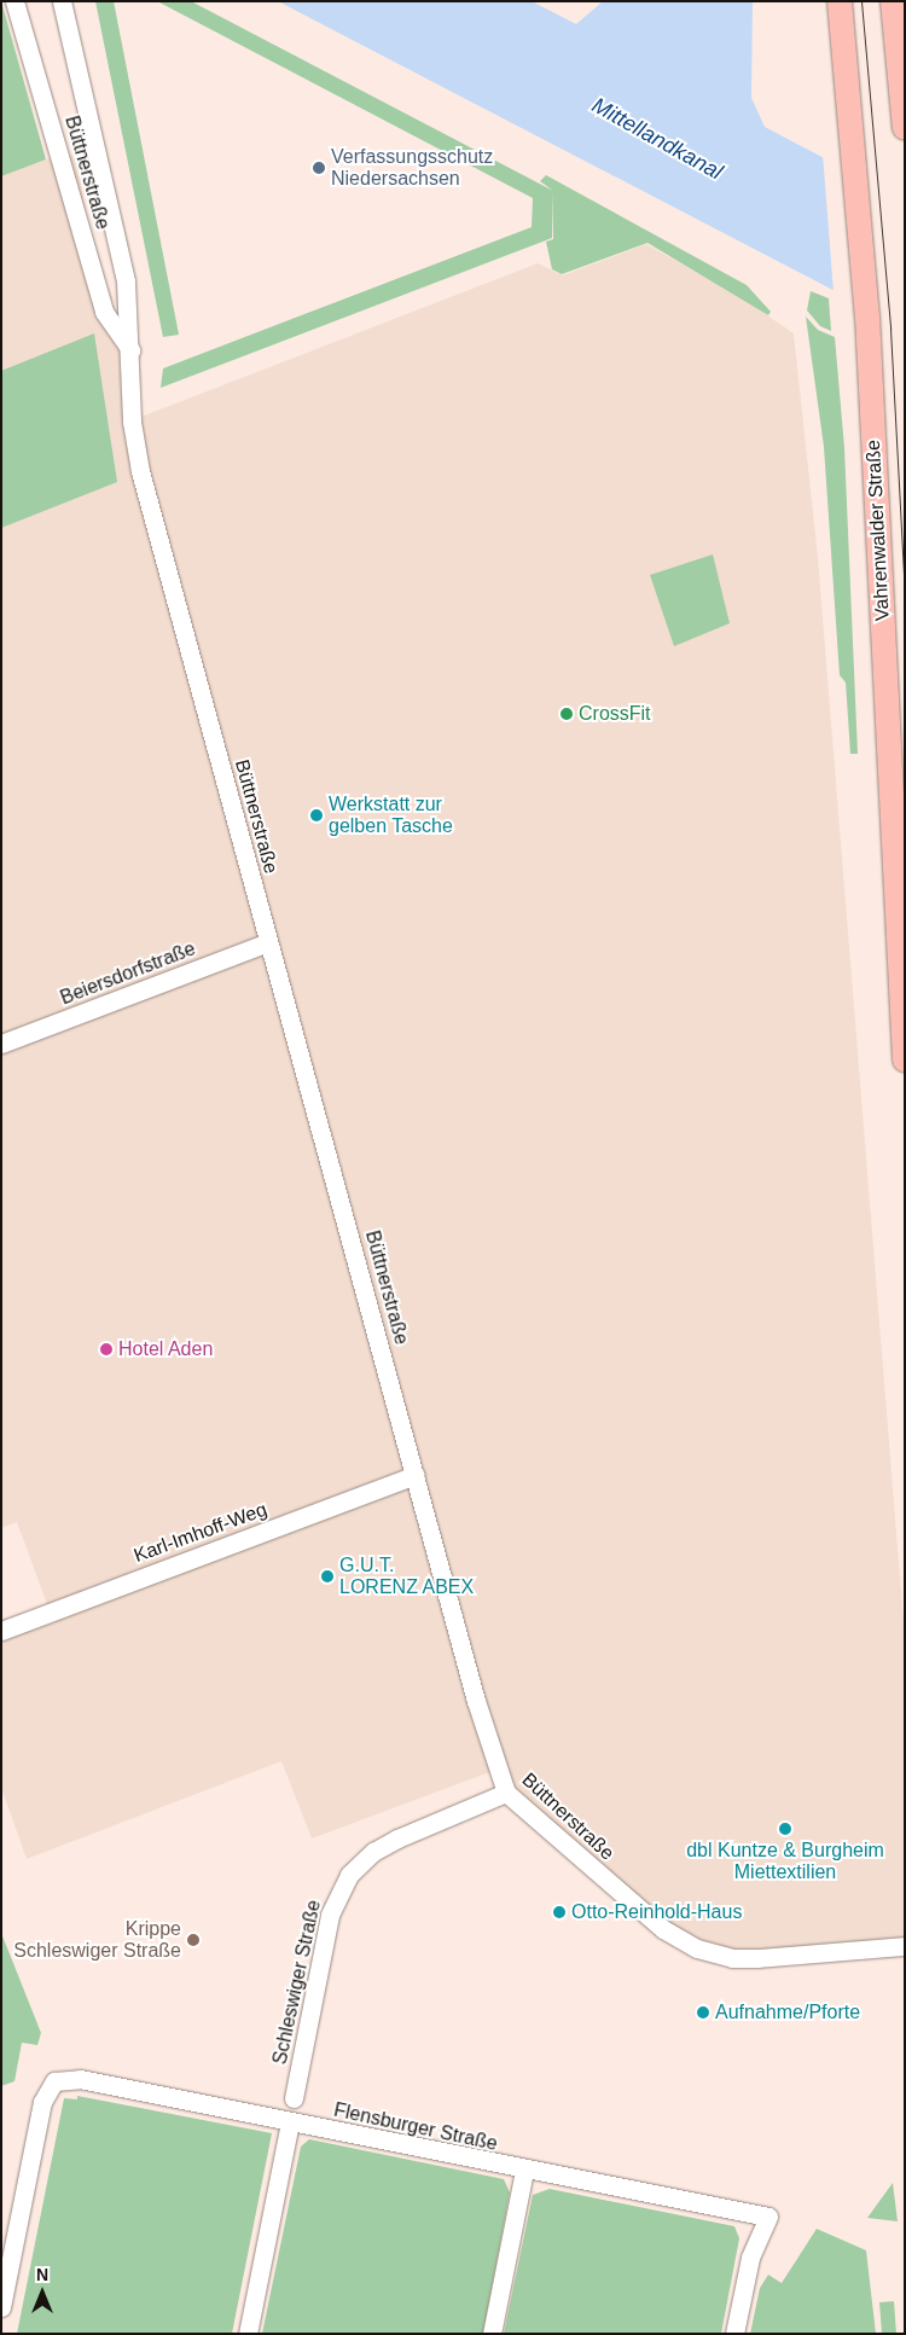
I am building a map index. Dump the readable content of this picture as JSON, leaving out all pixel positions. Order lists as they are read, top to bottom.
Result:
{
  "streets": {
    "main road": ["Vahrenwalder Straße"],
    "street": [
      "Büttnerstraße",
      "Beiersdorfstraße",
      "Karl-Imhoff-Weg",
      "Schleswiger Straße",
      "Flensburger Straße"
    ]
  },
  "crossings": [
    ["Büttnerstraße", "Beiersdorfstraße"],
    ["Büttnerstraße", "Karl-Imhoff-Weg"],
    ["Büttnerstraße", "Schleswiger Straße"]
  ],
  "water": ["Mittellandkanal"],
  "places": [
    "Verfassungsschutz Niedersachsen",
    "CrossFit",
    "Werkstatt zur gelben Tasche",
    "Hotel Aden",
    "G.U.T. LORENZ ABEX",
    "dbl Kuntze & Burgheim Miettextilien",
    "Otto-Reinhold-Haus",
    "Krippe Schleswiger Straße",
    "Aufnahme/Pforte"
  ],
  "north": "top"
}
